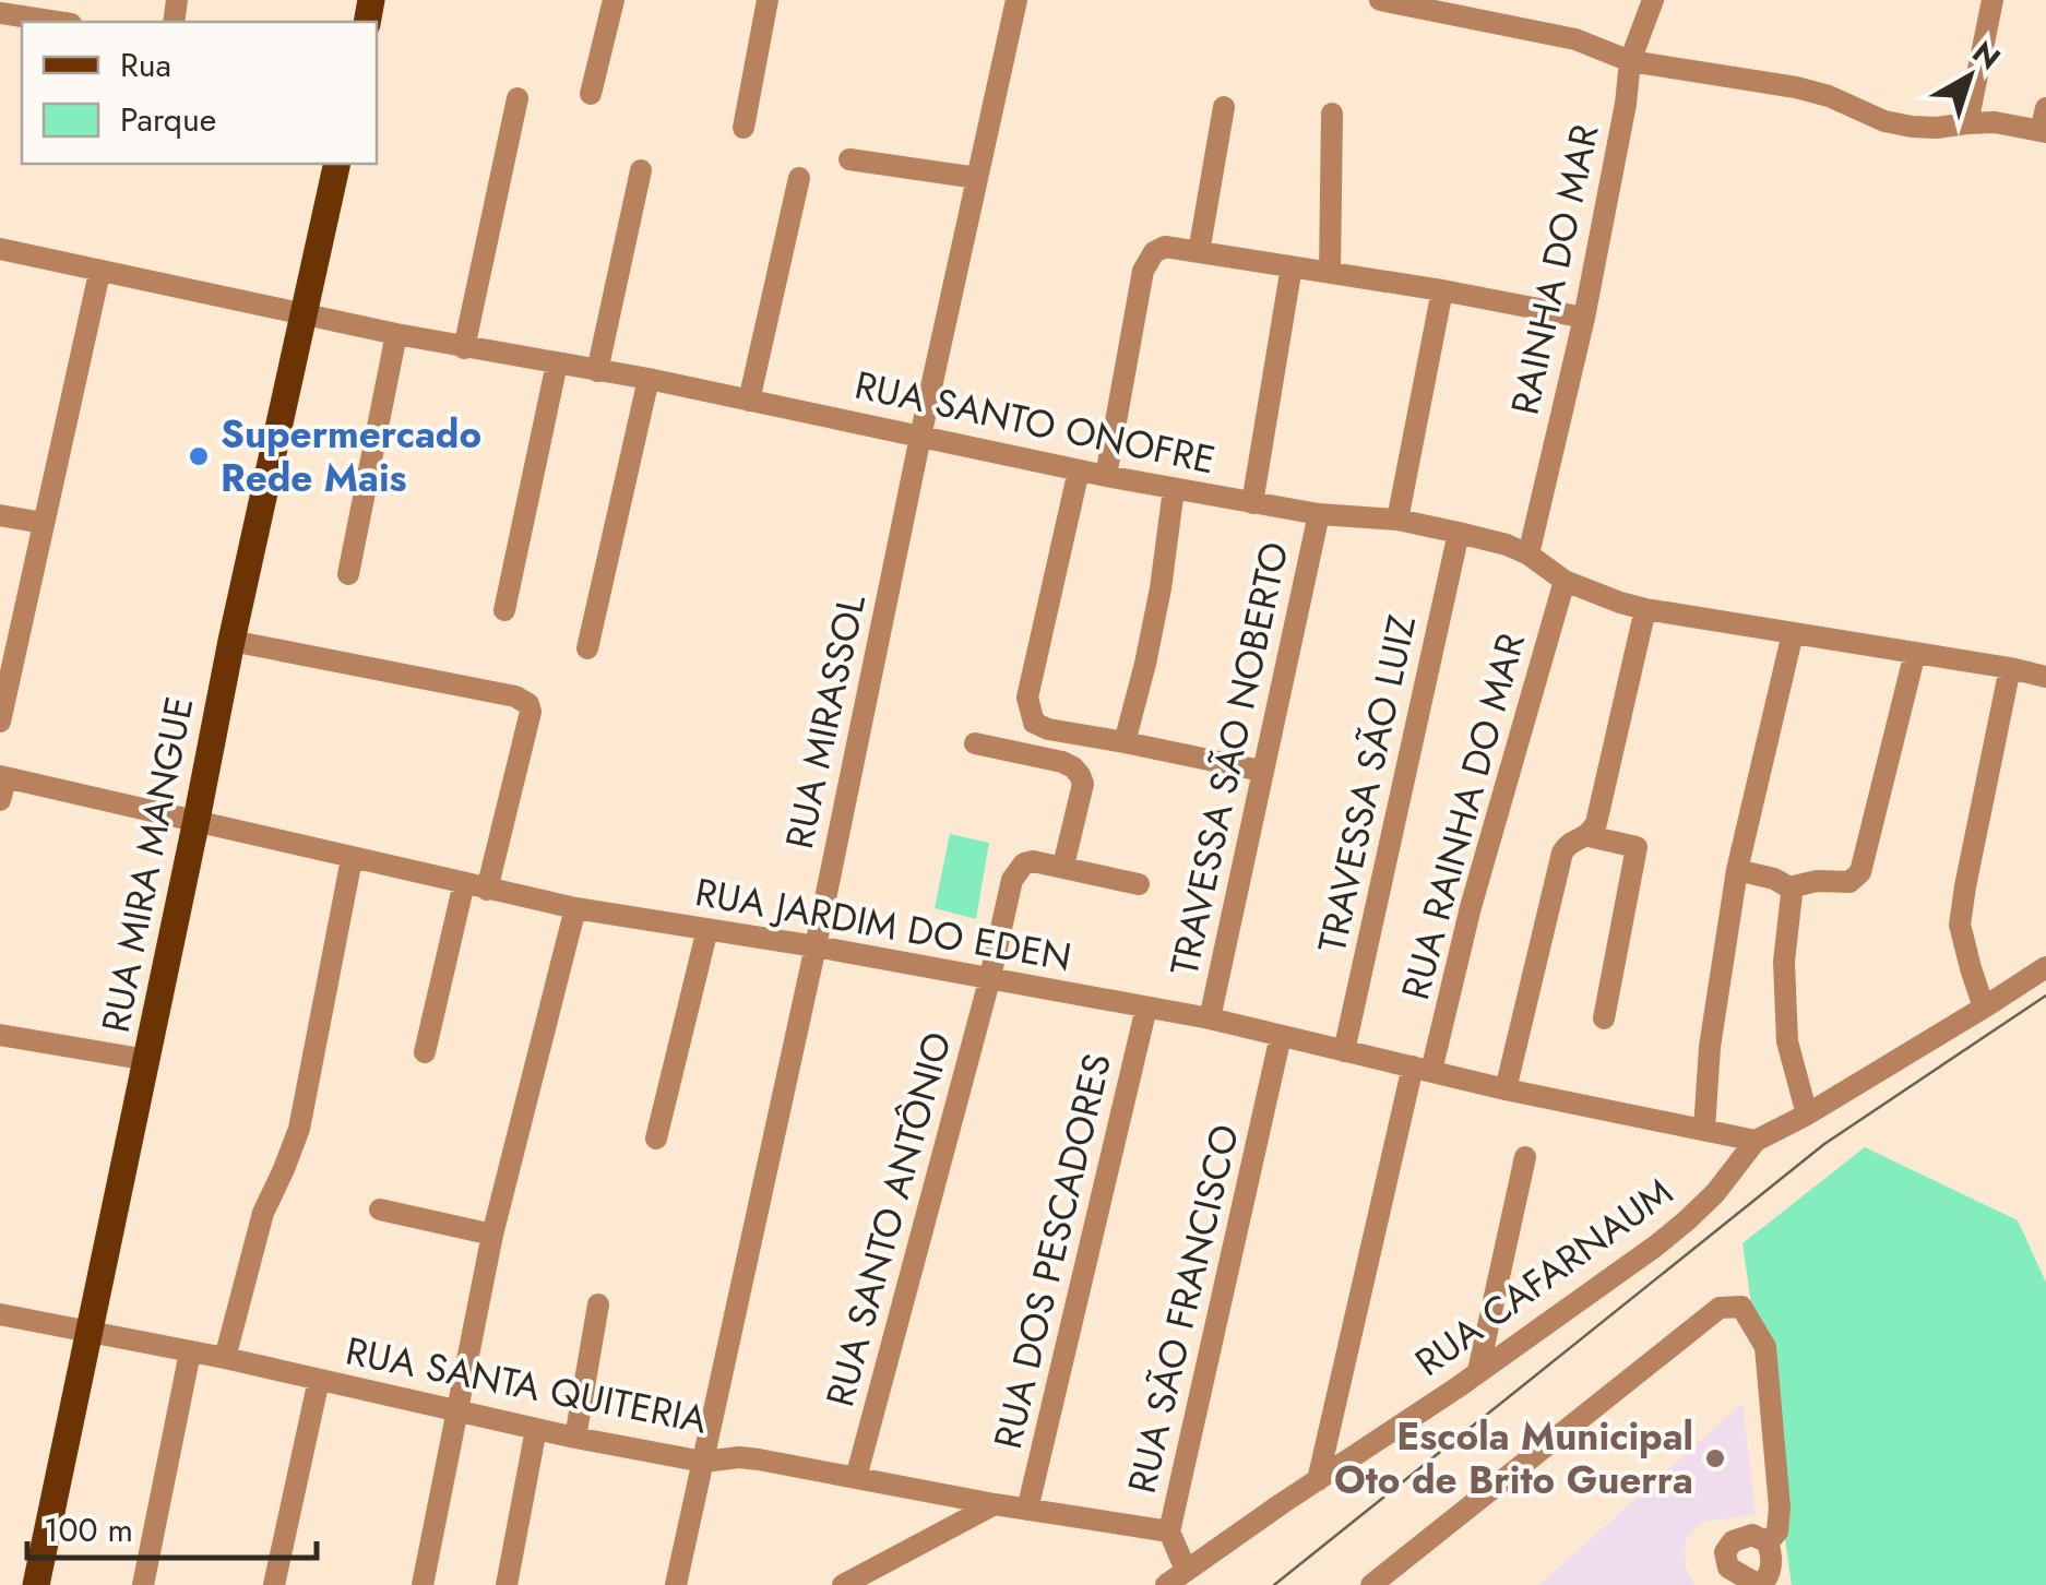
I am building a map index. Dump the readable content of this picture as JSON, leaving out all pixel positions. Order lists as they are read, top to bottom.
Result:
{
  "streets": {
    "main road": ["RUA MIRA MANGUE"],
    "street": [
      "RAINHA DO MAR",
      "RUA SANTO ONOFRE",
      "RUA MIRASSOL",
      "TRAVESSA SÃO NOBERTO",
      "TRAVESSA SÃO LUIZ",
      "RUA RAINHA DO MAR",
      "RUA JARDIM DO EDEN",
      "RUA SANTO ANTÔNIO",
      "RUA DOS PESCADORES",
      "RUA CAFARNAUM",
      "RUA SÃO FRANCISCO",
      "RUA SANTA QUITERIA"
    ]
  },
  "crossings": [
    ["RAINHA DO MAR", "RUA SANTO ONOFRE"],
    ["RUA SANTO ONOFRE", "RUA MIRASSOL"],
    ["RUA SANTO ONOFRE", "TRAVESSA SÃO NOBERTO"],
    ["RUA SANTO ONOFRE", "TRAVESSA SÃO LUIZ"],
    ["RUA SANTO ONOFRE", "RUA RAINHA DO MAR"],
    ["RUA SANTO ONOFRE", "RUA MIRA MANGUE"],
    ["RUA MIRASSOL", "RUA JARDIM DO EDEN"],
    ["RUA MIRASSOL", "RUA SANTA QUITERIA"],
    ["TRAVESSA SÃO NOBERTO", "RUA JARDIM DO EDEN"],
    ["TRAVESSA SÃO LUIZ", "RUA JARDIM DO EDEN"],
    ["RUA RAINHA DO MAR", "RUA JARDIM DO EDEN"],
    ["RUA RAINHA DO MAR", "RUA CAFARNAUM"],
    ["RUA MIRA MANGUE", "RUA JARDIM DO EDEN"],
    ["RUA MIRA MANGUE", "RUA SANTA QUITERIA"],
    ["RUA JARDIM DO EDEN", "RUA SANTO ANTÔNIO"],
    ["RUA JARDIM DO EDEN", "RUA DOS PESCADORES"],
    ["RUA JARDIM DO EDEN", "RUA CAFARNAUM"],
    ["RUA JARDIM DO EDEN", "RUA SÃO FRANCISCO"],
    ["RUA SANTO ANTÔNIO", "RUA SANTA QUITERIA"],
    ["RUA DOS PESCADORES", "RUA SANTA QUITERIA"],
    ["RUA CAFARNAUM", "RUA SÃO FRANCISCO"],
    ["RUA SÃO FRANCISCO", "RUA SANTA QUITERIA"]
  ],
  "places": ["Supermercado Rede Mais", "Escola Municipal Oto de Brito Guerra"],
  "legend": ["Rua", "Parque"],
  "scale_bar": "100 m",
  "north": "top right"
}
